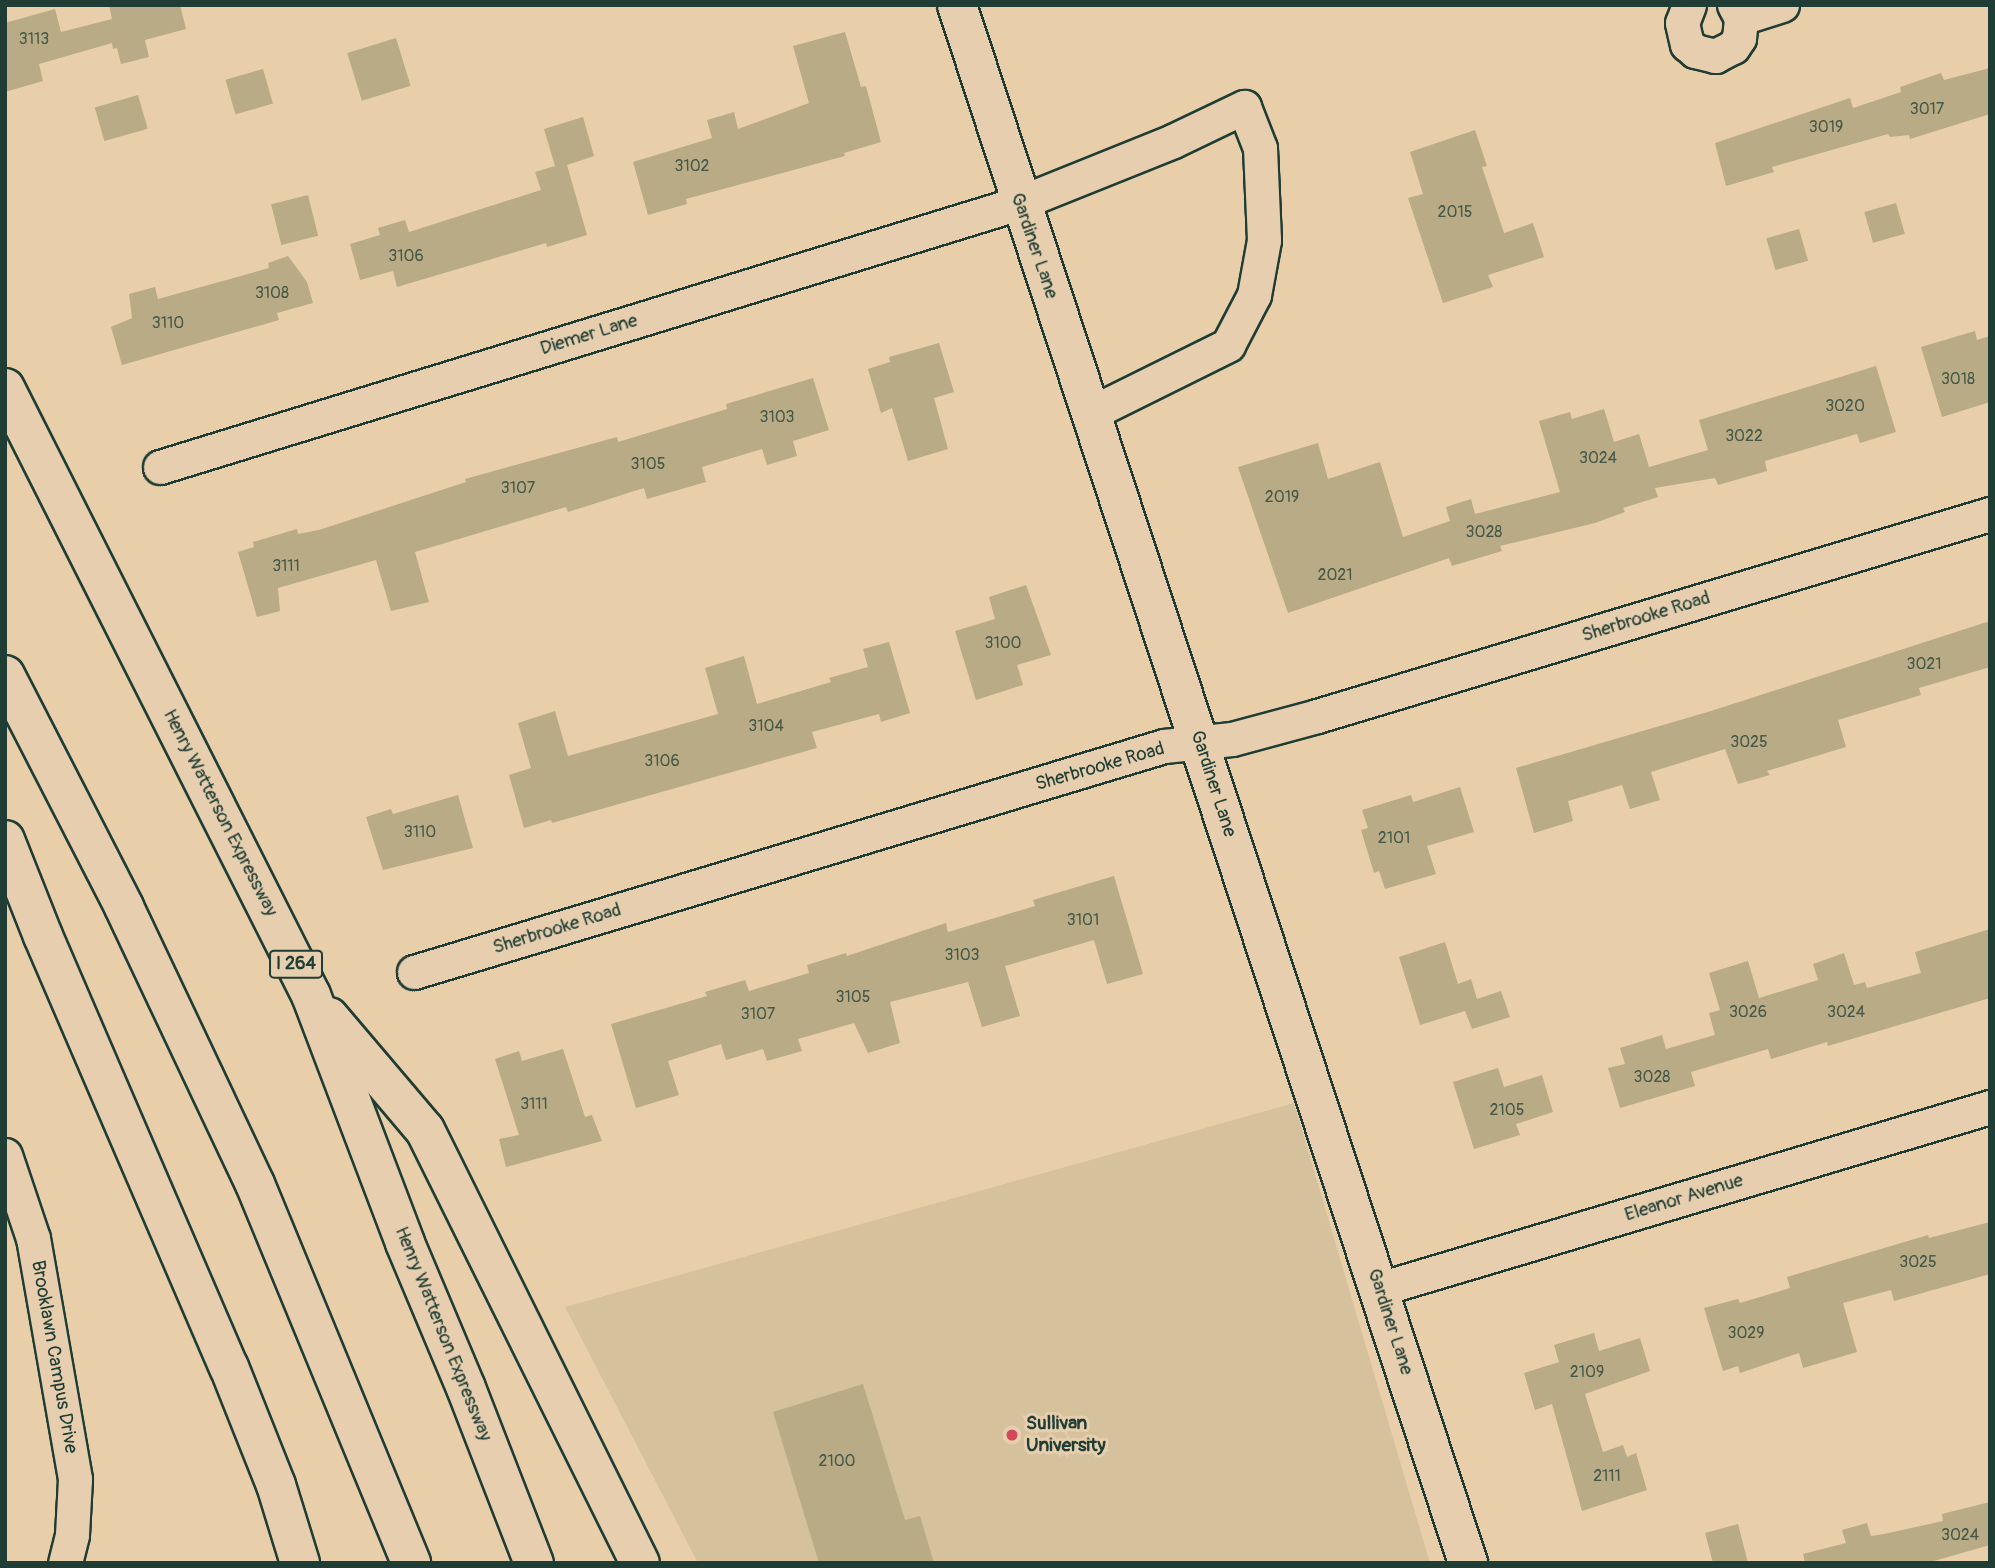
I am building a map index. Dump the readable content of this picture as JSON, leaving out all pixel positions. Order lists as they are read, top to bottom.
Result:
{
  "streets": {
    "main road": ["Gardiner Lane", "Henry Watterson Expressway", "I 264"],
    "street": [
      "Diemer Lane",
      "Sherbrooke Road",
      "Eleanor Avenue",
      "Brooklawn Campus Drive"
    ]
  },
  "crossings": [
    ["Gardiner Lane", "Diemer Lane"],
    ["Gardiner Lane", "Sherbrooke Road"],
    ["Gardiner Lane", "Eleanor Avenue"]
  ],
  "places": ["Sullivan University"],
  "house_numbers": [
    "3113",
    "3017",
    "3019",
    "3102",
    "2015",
    "3106",
    "3108",
    "3110",
    "3018",
    "3020",
    "3103",
    "3022",
    "3024",
    "3105",
    "3107",
    "2019",
    "3028",
    "3111",
    "2021",
    "3100",
    "3021",
    "3104",
    "3025",
    "3106",
    "3110",
    "2101",
    "3101",
    "3103",
    "3105",
    "3026",
    "3024",
    "3107",
    "3028",
    "3111",
    "2105",
    "3025",
    "3029",
    "2109",
    "2100",
    "2111",
    "3024"
  ]
}
